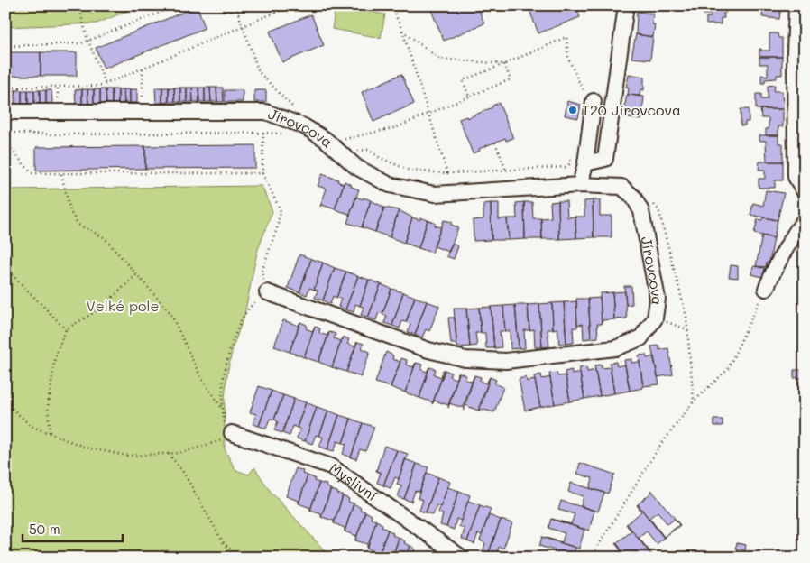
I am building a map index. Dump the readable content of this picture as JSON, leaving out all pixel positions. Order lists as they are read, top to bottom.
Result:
{
  "streets": {
    "street": ["Jírovcova", "Myslivní"]
  },
  "parks": ["Velké pole"],
  "places": ["T20 Jírovcova"],
  "scale_bar": "50 m"
}
